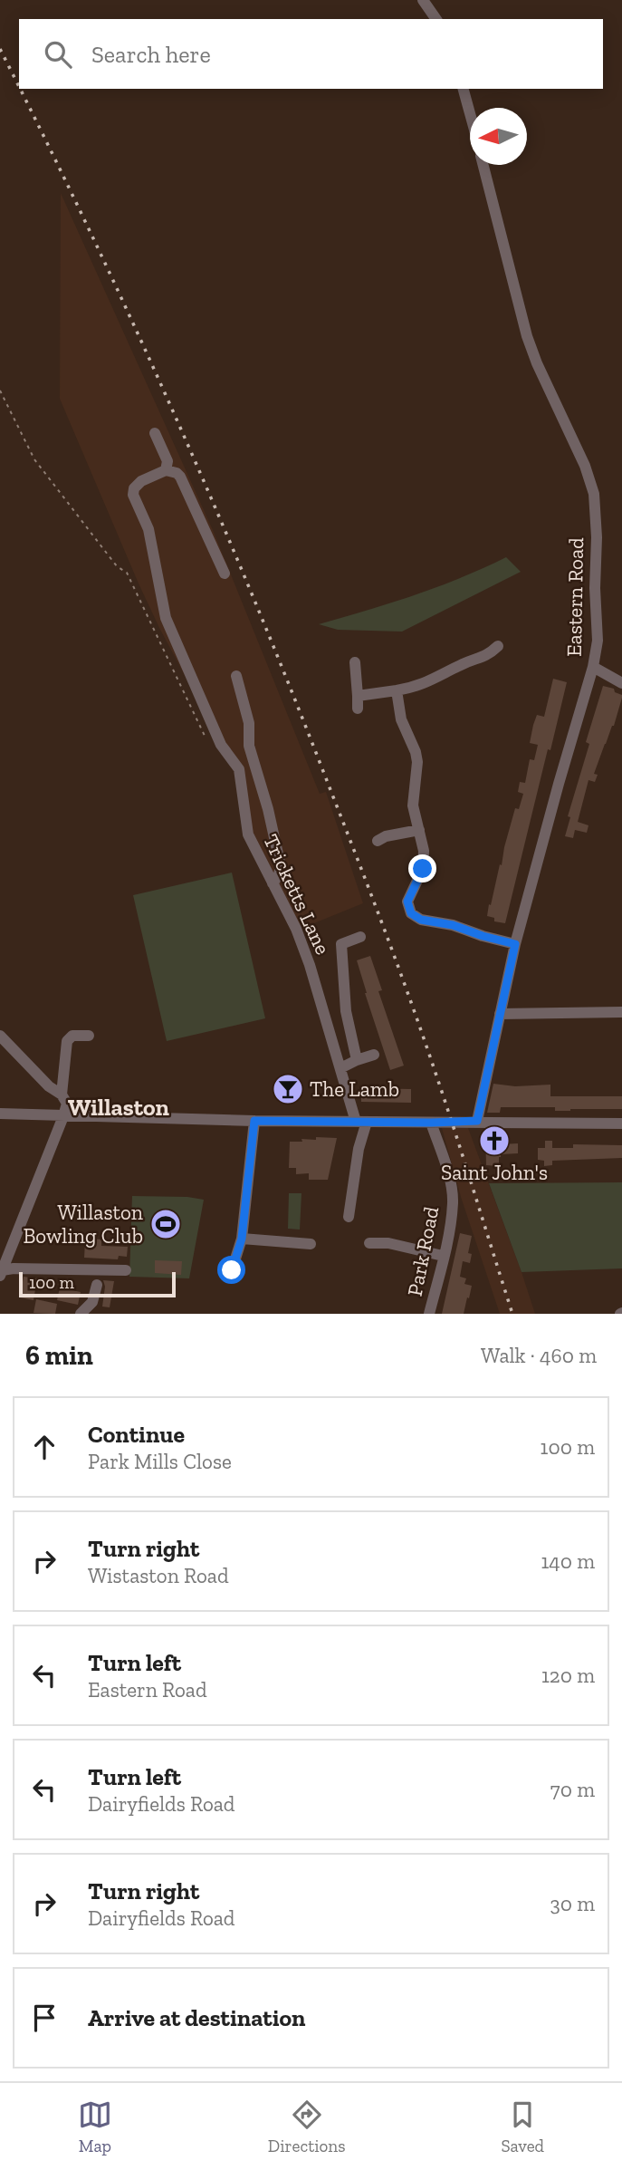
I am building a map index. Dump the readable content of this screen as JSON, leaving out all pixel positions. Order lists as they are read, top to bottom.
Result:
{
  "streets": {
    "street": ["Eastern Road", "Tricketts Lane", "Park Road"]
  },
  "districts": ["Willaston"],
  "places": {
    "bar": ["The Lamb"],
    "church": ["Saint John's"],
    "sports": ["Willaston Bowling Club"]
  },
  "scale_bar": "100 m",
  "north": "left",
  "page": {
    "search": "Search here",
    "scale": "100 m",
    "heading": ["6 min", "Walk · 460 m"],
    "list": [
      ["Continue", "Park Mills Close", "100 m"],
      ["Turn right", "Wistaston Road", "140 m"],
      ["Turn left", "Eastern Road", "120 m"],
      ["Turn left", "Dairyfields Road", "70 m"],
      ["Turn right", "Dairyfields Road", "30 m"],
      "Arrive at destination"
    ],
    "nav": ["Map", "Directions", "Saved"]
  }
}
